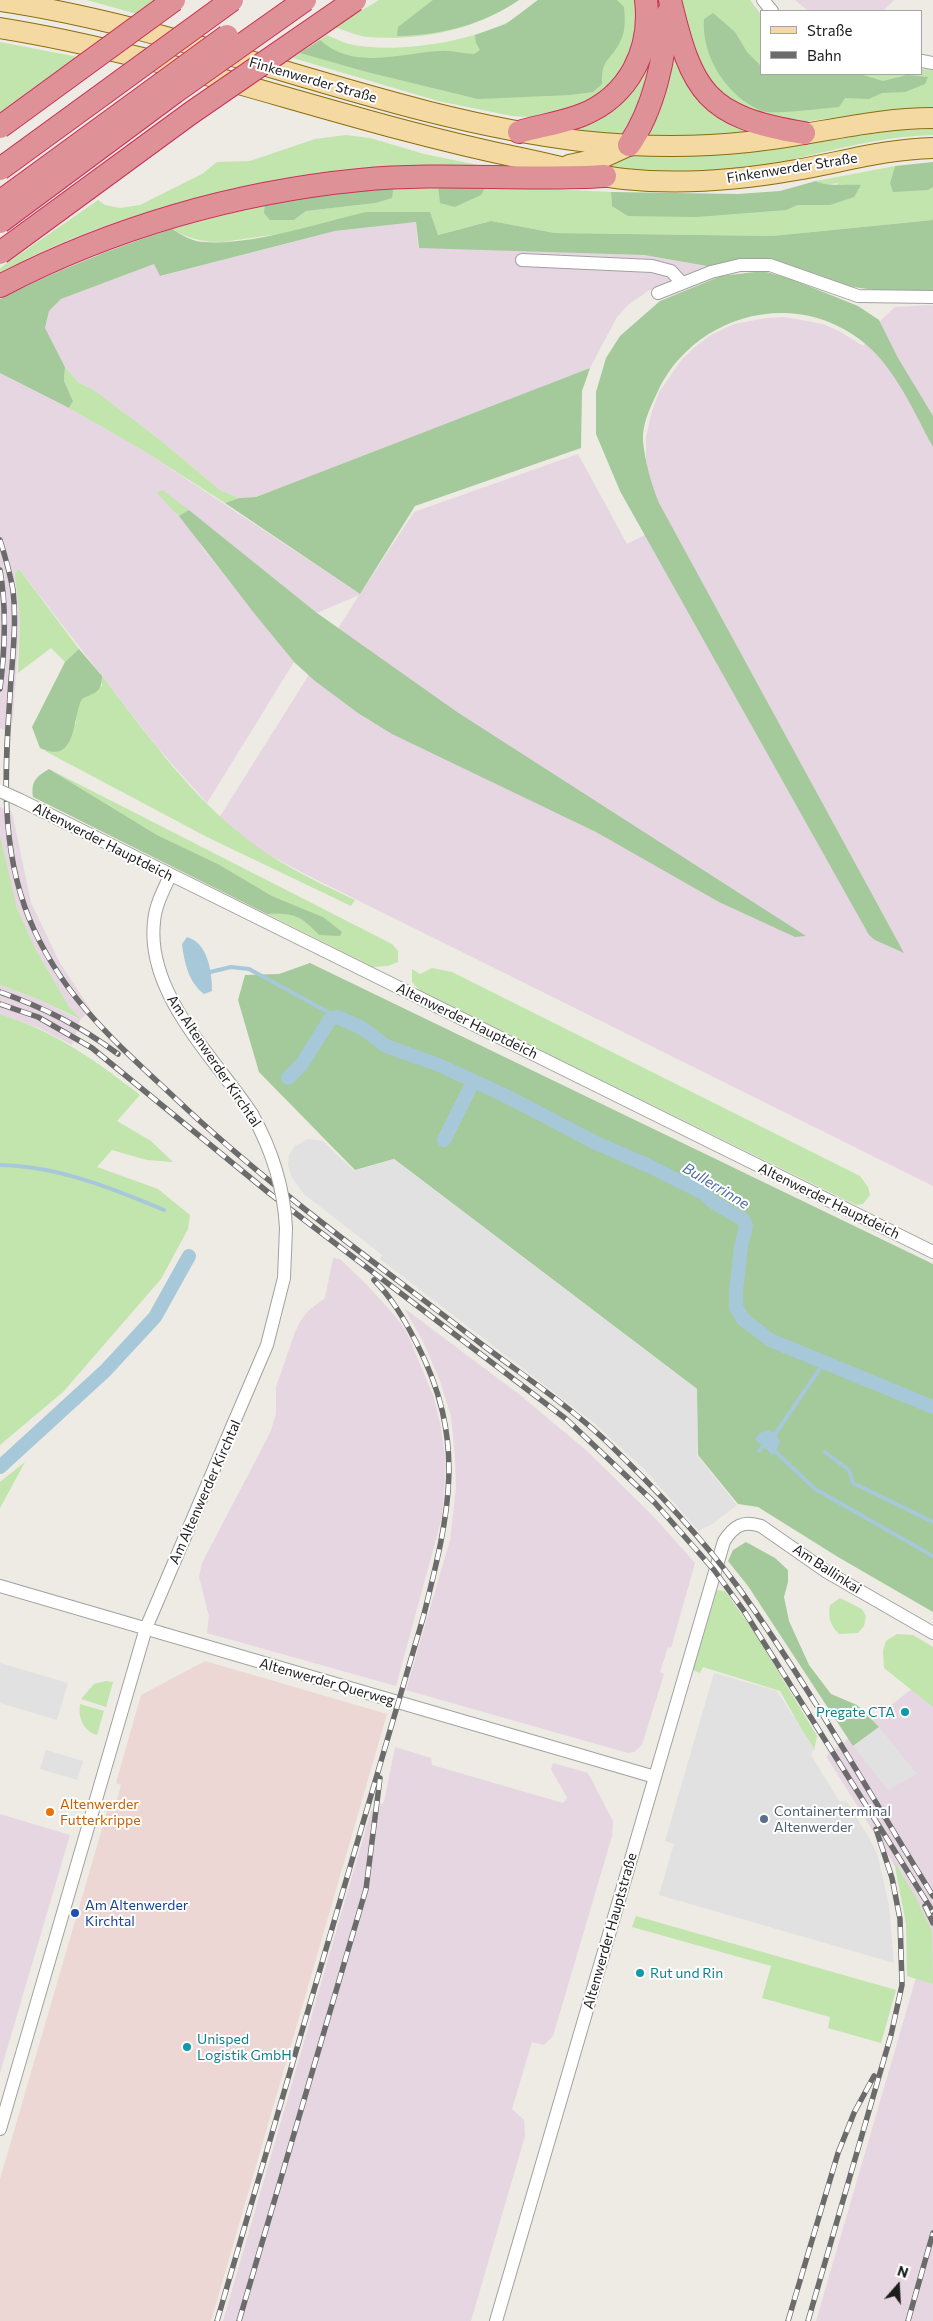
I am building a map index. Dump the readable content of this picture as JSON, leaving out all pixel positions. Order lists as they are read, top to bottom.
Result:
{
  "streets": {
    "main road": ["Finkenwerder Straße"],
    "street": [
      "Altenwerder Hauptdeich",
      "Am Altenwerder Kirchtal",
      "Am Ballinkai",
      "Altenwerder Querweg",
      "Altenwerder Hauptstraße"
    ]
  },
  "crossings": [
    ["Altenwerder Hauptdeich", "Am Altenwerder Kirchtal"],
    ["Am Altenwerder Kirchtal", "Altenwerder Querweg"],
    ["Am Ballinkai", "Altenwerder Hauptstraße"],
    ["Altenwerder Querweg", "Altenwerder Hauptstraße"]
  ],
  "water": ["Bullerrinne"],
  "places": [
    "Pregate CTA",
    "Altenwerder Futterkrippe",
    "Containerterminal Altenwerder",
    "Am Altenwerder Kirchtal",
    "Rut und Rin",
    "Unisped Logistik GmbH"
  ],
  "legend": ["Straße", "Bahn"],
  "north": "top"
}
